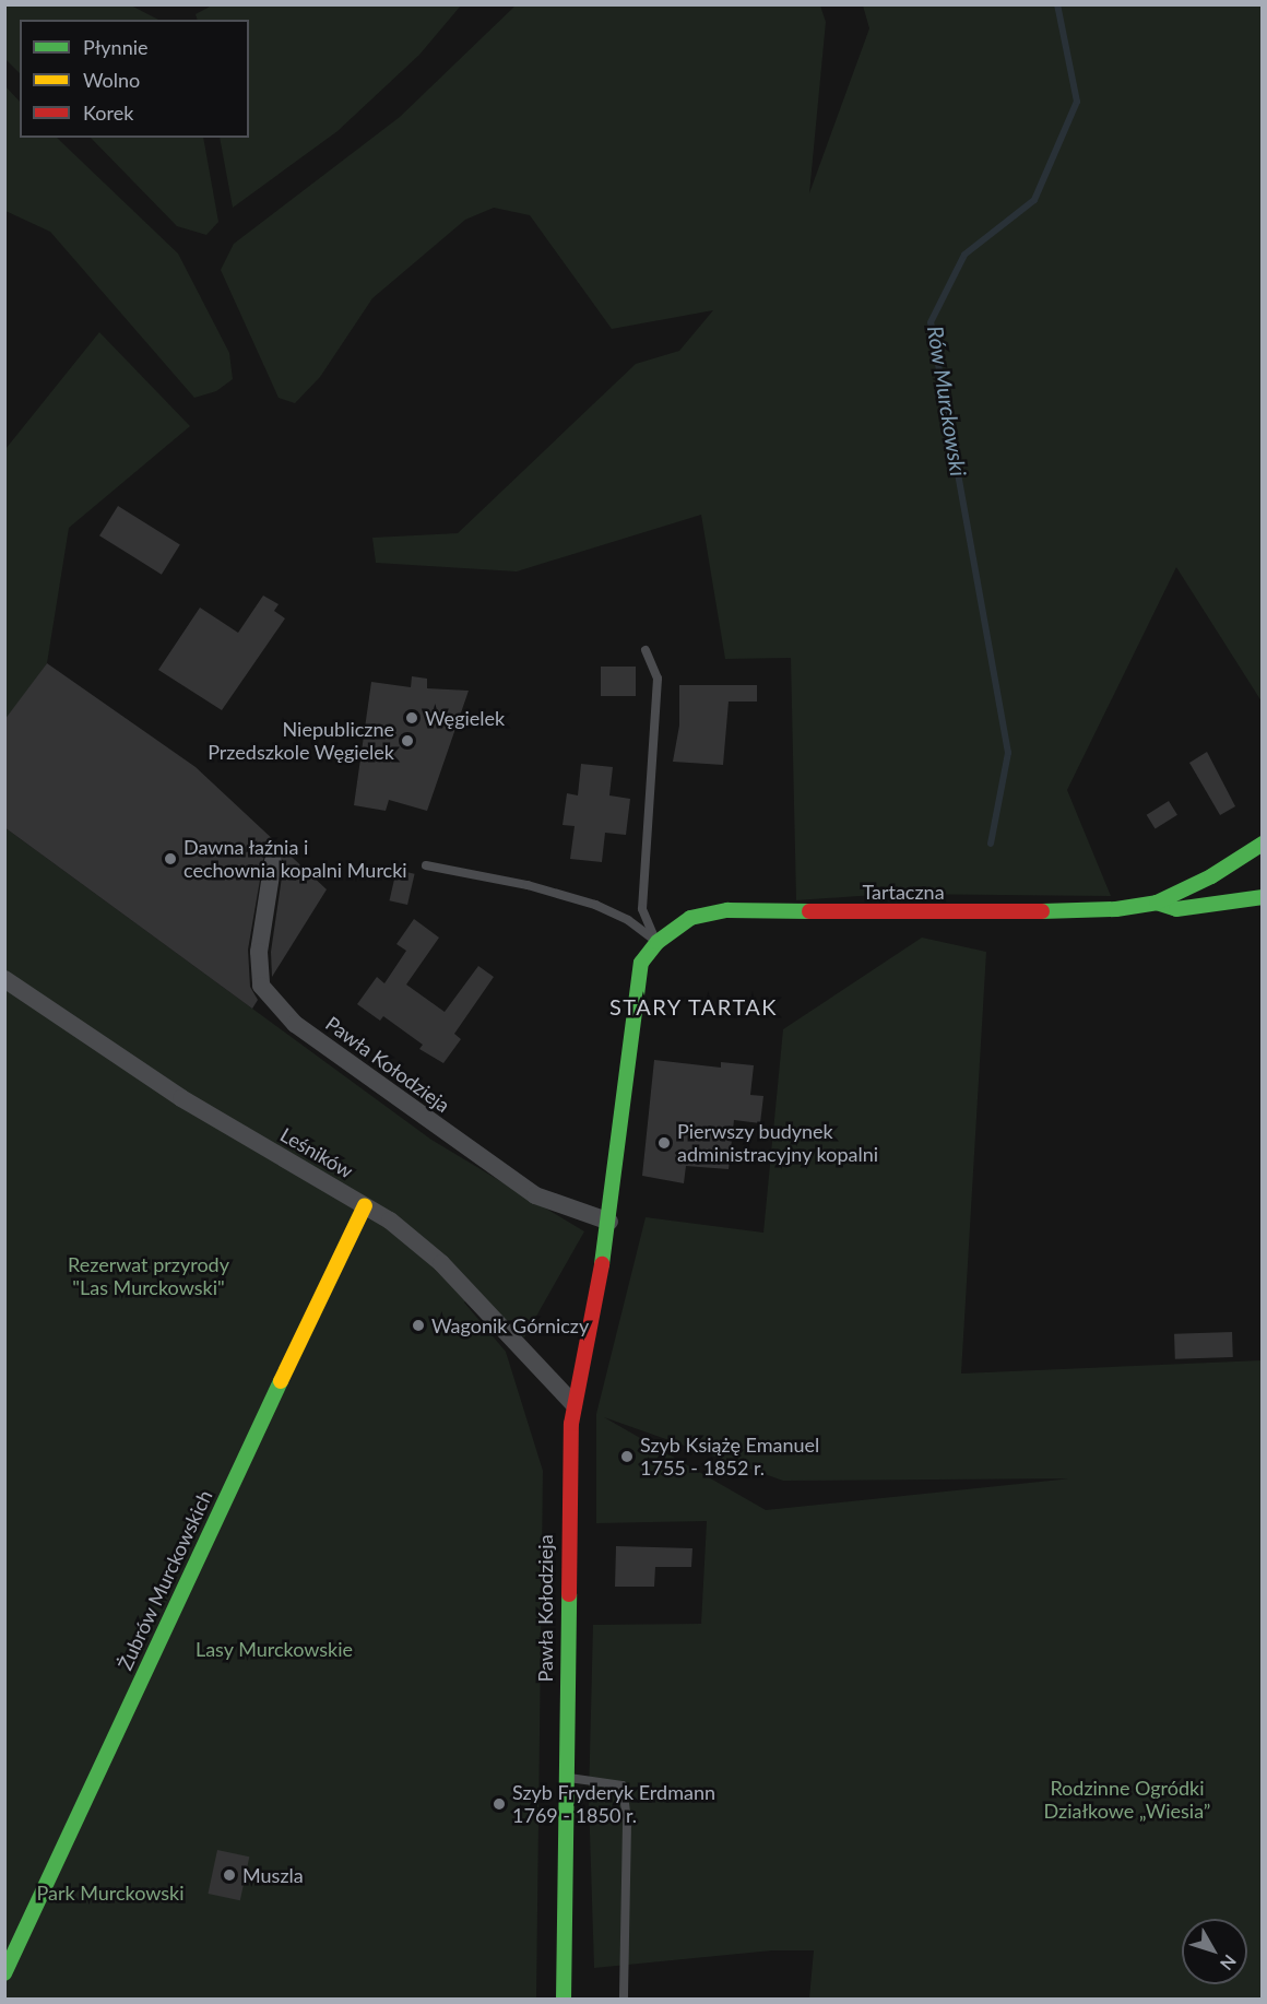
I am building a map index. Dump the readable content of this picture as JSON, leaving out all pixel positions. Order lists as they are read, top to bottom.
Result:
{
  "streets": {
    "street": [
      "Tartaczna",
      "Pawła Kołodzieja",
      "Leśników",
      "Żubrów Murckowskich"
    ]
  },
  "crossings": [
    ["Tartaczna", "Pawła Kołodzieja"],
    ["Pawła Kołodzieja", "Leśników"],
    ["Leśników", "Żubrów Murckowskich"]
  ],
  "districts": ["STARY TARTAK"],
  "water": ["Rów Murckowski"],
  "parks": [
    "Rezerwat przyrody \"Las Murckowski\"",
    "Lasy Murckowskie",
    "Rodzinne Ogródki Działkowe „Wiesia”",
    "Park Murckowski"
  ],
  "places": [
    "Węgielek",
    "Niepubliczne Przedszkole Węgielek",
    "Dawna łaźnia i cechownia kopalni Murcki",
    "Pierwszy budynek administracyjny kopalni",
    "Wagonik Górniczy",
    "Szyb Książę Emanuel 1755 - 1852 r.",
    "Szyb Fryderyk Erdmann 1769 - 1850 r.",
    "Muszla"
  ],
  "legend": ["Płynnie", "Wolno", "Korek"],
  "north": "bottom right"
}
